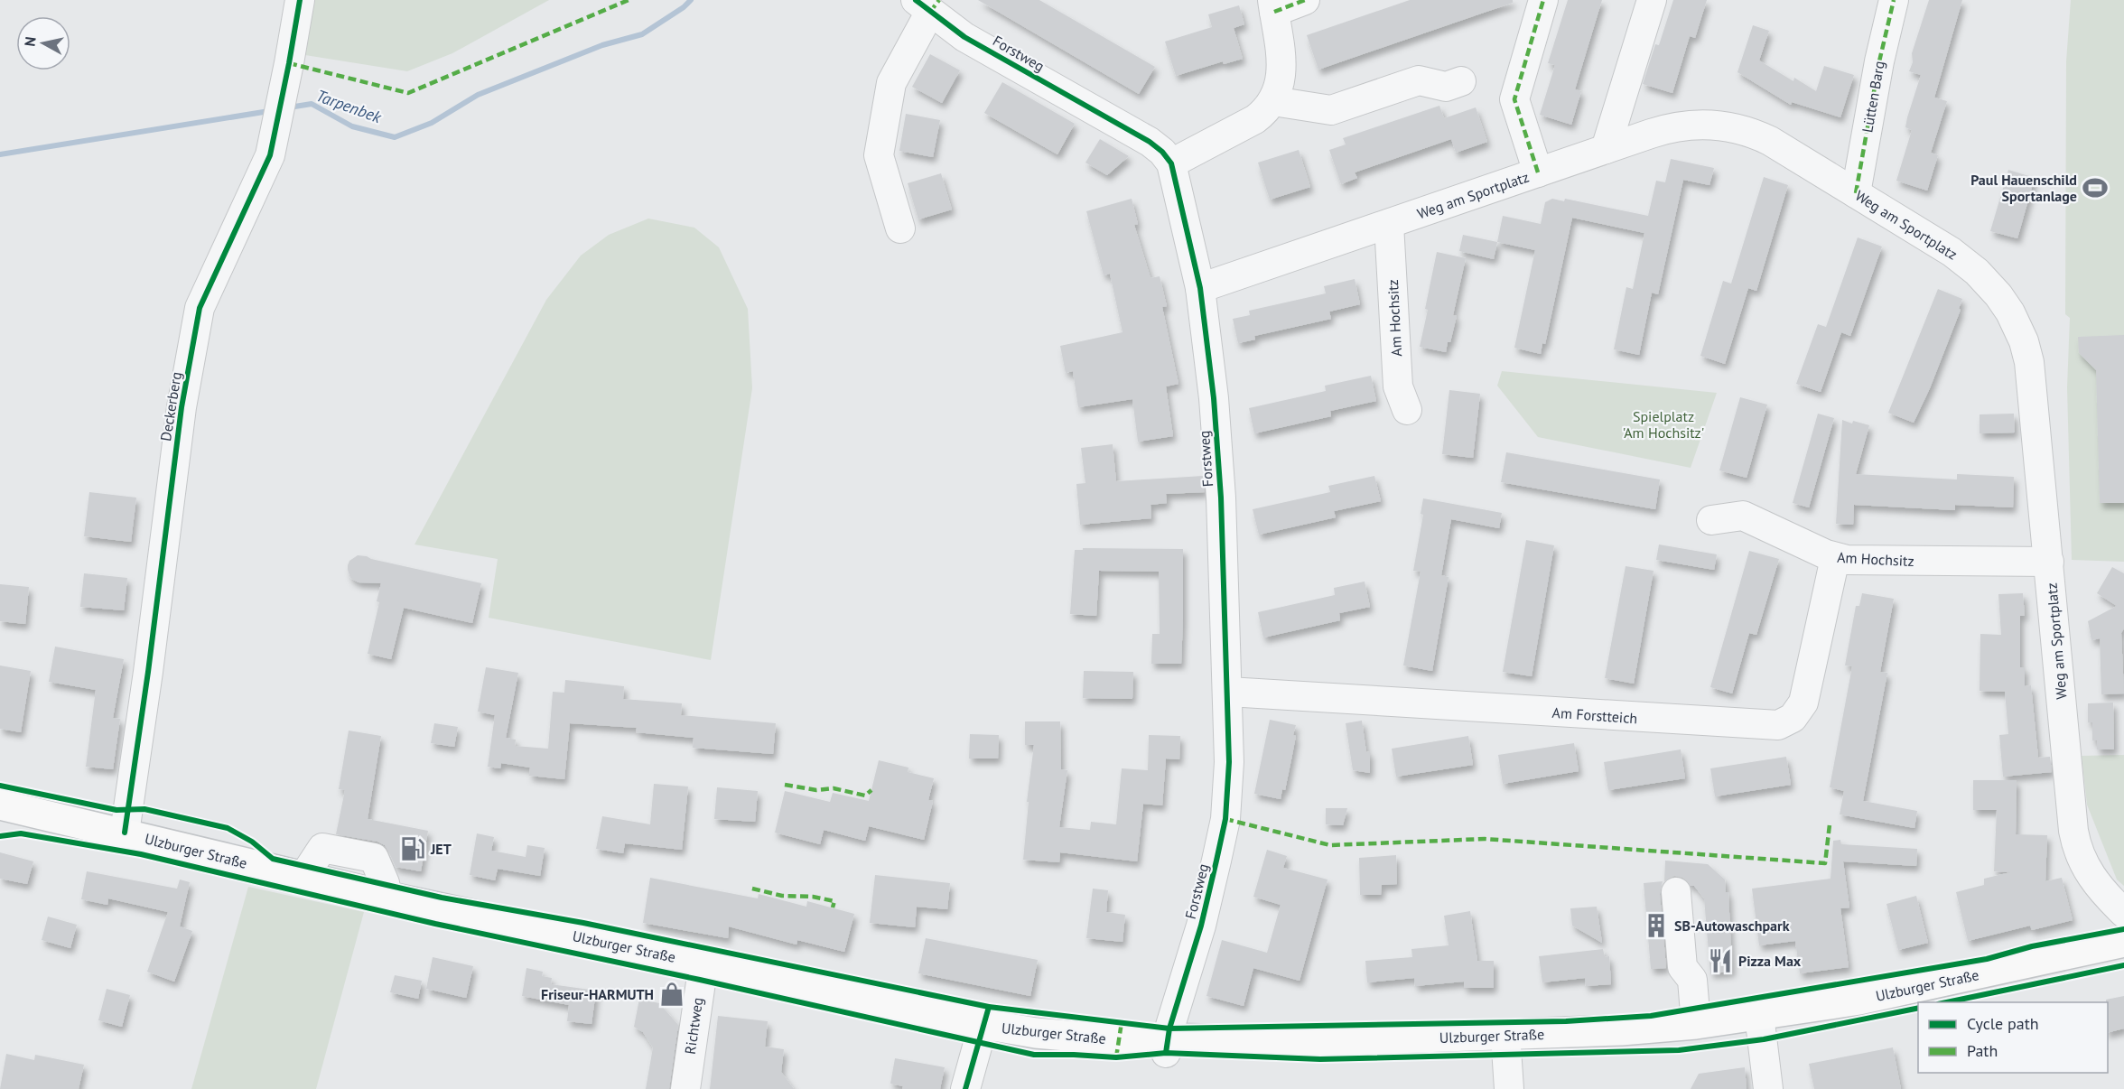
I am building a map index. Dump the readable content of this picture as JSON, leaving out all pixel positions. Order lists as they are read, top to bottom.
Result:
{
  "streets": {
    "main road": ["Ulzburger Straße"],
    "street": [
      "Forstweg",
      "Lütten Barg",
      "Weg am Sportplatz",
      "Am Hochsitz",
      "Deckerberg",
      "Am Forstteich",
      "Richtweg"
    ]
  },
  "crossings": [
    ["Forstweg", "Weg am Sportplatz"],
    ["Forstweg", "Am Forstteich"],
    ["Forstweg", "Ulzburger Straße"],
    ["Lütten Barg", "Weg am Sportplatz"],
    ["Weg am Sportplatz", "Am Hochsitz"],
    ["Am Hochsitz", "Am Forstteich"],
    ["Deckerberg", "Ulzburger Straße"],
    ["Ulzburger Straße", "Richtweg"]
  ],
  "water": ["Tarpenbek"],
  "parks": ["Spielplatz 'Am Hochsitz'"],
  "places": {
    "sports": ["Paul Hauenschild Sportanlage"],
    "fuel station": ["JET"],
    "building": ["SB-Autowaschpark"],
    "restaurant": ["Pizza Max"],
    "shop": ["Friseur-HARMUTH"]
  },
  "legend": ["Cycle path", "Path"],
  "north": "left"
}
